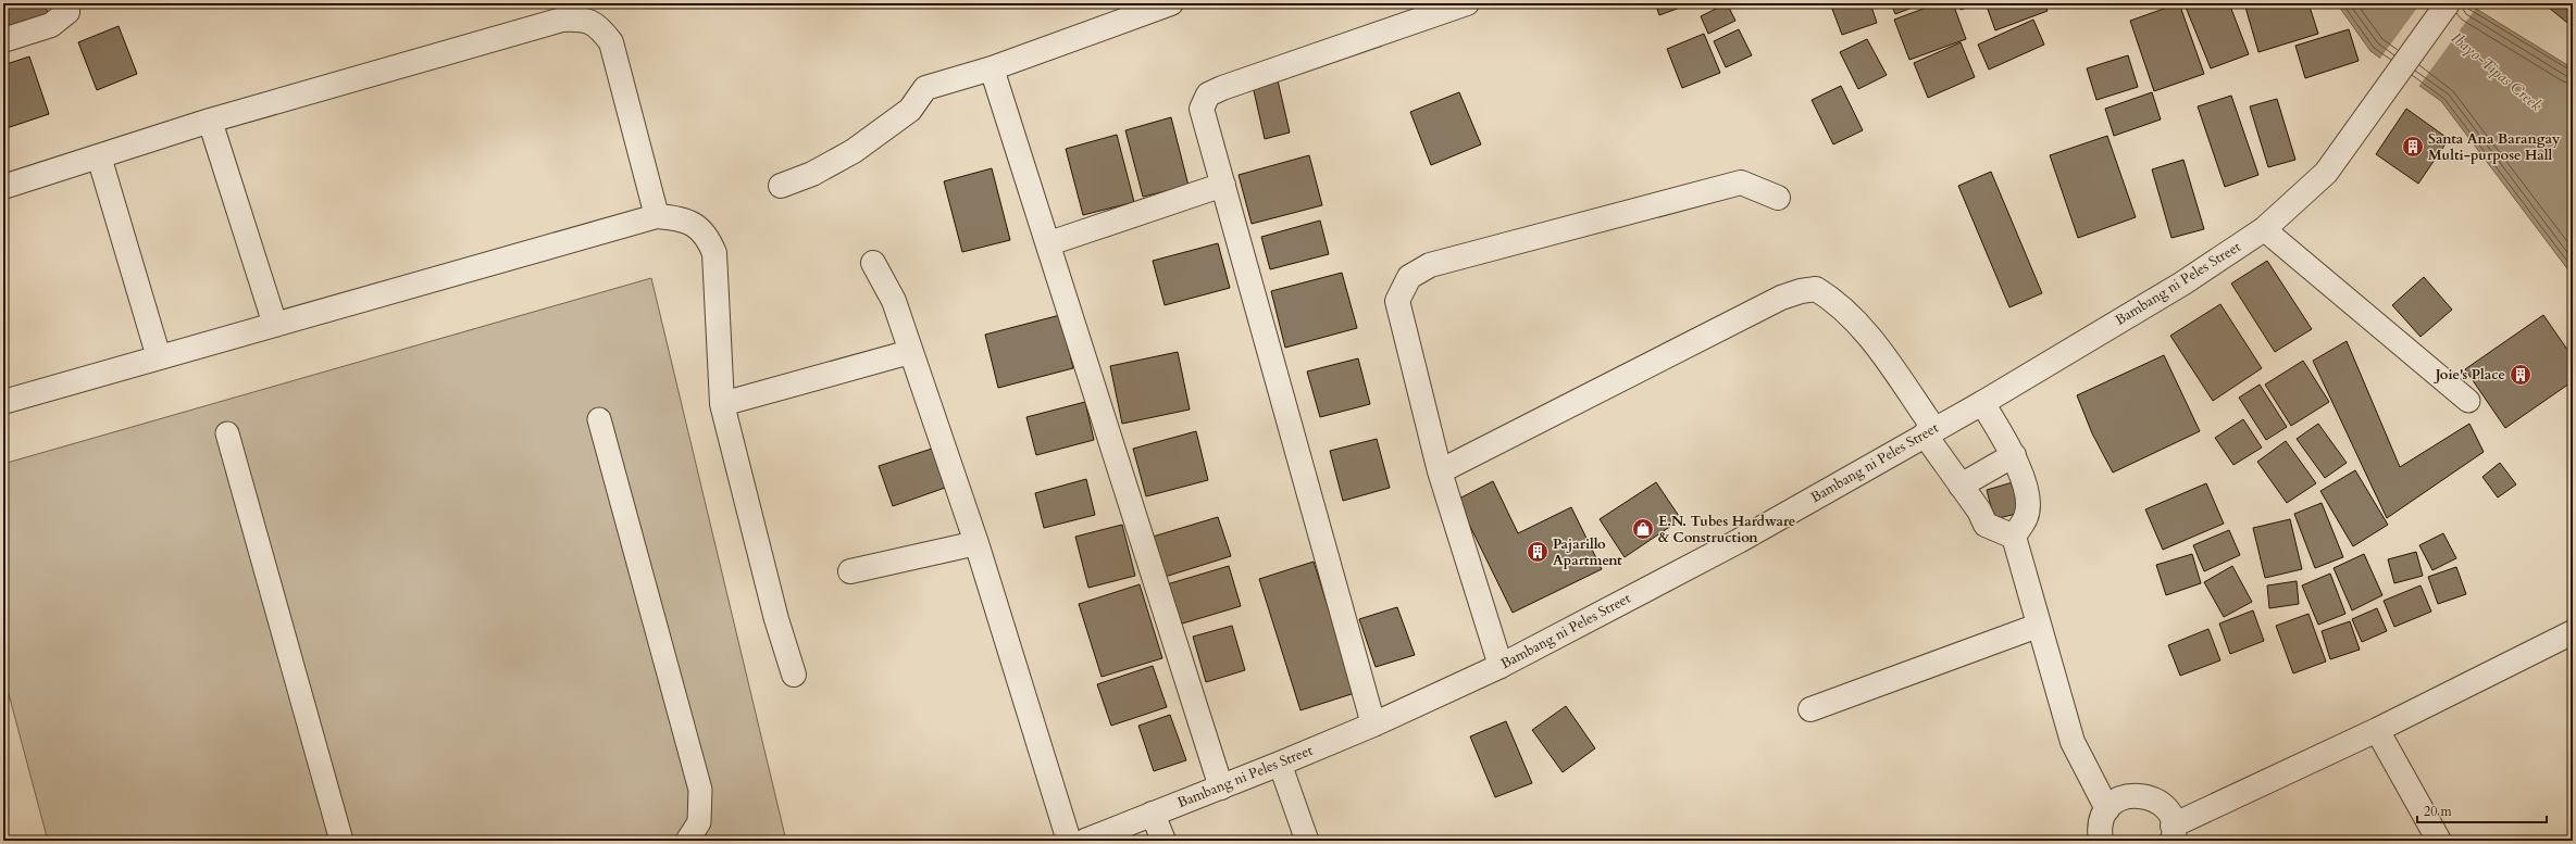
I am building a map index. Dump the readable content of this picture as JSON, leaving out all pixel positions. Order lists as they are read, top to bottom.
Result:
{
  "streets": {
    "street": ["Bambang ni Peles Street"]
  },
  "water": ["Ibayo-Tipas Creek"],
  "places": {
    "building": ["Santa Ana Barangay Multi-purpose Hall", "Joie's Place", "Pajarillo Apartment"],
    "shop": ["E.N. Tubes Hardware & Construction"]
  },
  "scale_bar": "20 m"
}
